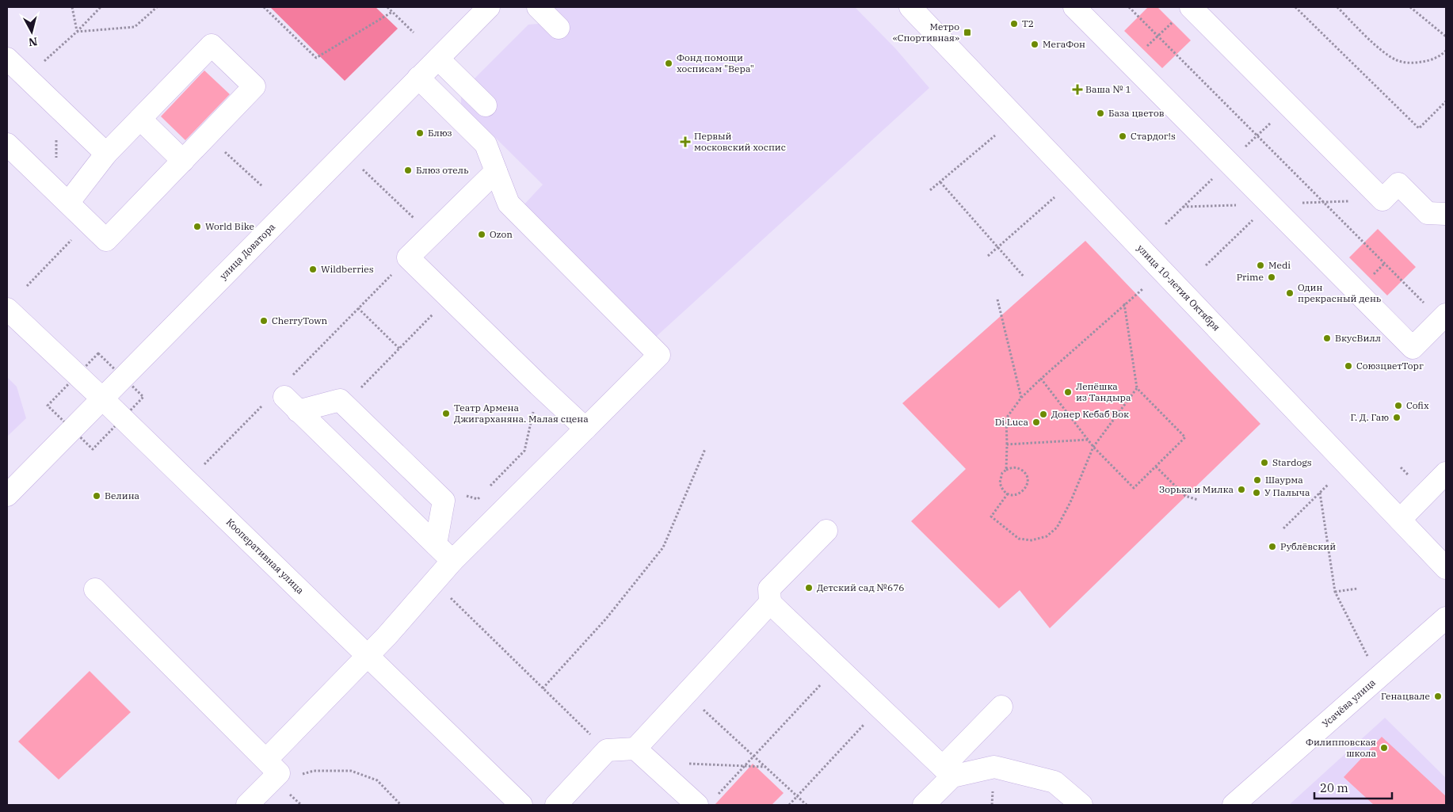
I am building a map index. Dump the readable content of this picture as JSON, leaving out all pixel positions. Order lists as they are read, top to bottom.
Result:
{
  "streets": {
    "street": [
      "улица Доватора",
      "улица 10-летия Октября",
      "Кооперативная улица",
      "Усачёва улица"
    ]
  },
  "crossings": [
    ["улица Доватора", "Кооперативная улица"]
  ],
  "places": {
    "other": [
      "T2",
      "МегаФон",
      "Фонд помощи хосписам \"Вера\"",
      "База цветов",
      "Блюз",
      "Стардог!s",
      "Блюз отель",
      "World Bike",
      "Ozon",
      "Medi",
      "Wildberries",
      "Prime",
      "Один прекрасный день",
      "CherryTown",
      "ВкусВилл",
      "СоюзцветТорг",
      "Лепёшка из Тандыра",
      "Cofix",
      "Театр Армена Джигарханяна. Малая сцена",
      "Донер Кебаб Вок",
      "Г. Д. Гаю",
      "Di Luca",
      "Stardogs",
      "Шаурма",
      "Зорька и Милка",
      "У Палыча",
      "Велина",
      "Рублёвский",
      "Детский сад №676",
      "Генацвале",
      "Филипповская школа"
    ],
    "transit": ["Метро «Спортивная»"],
    "health": ["Ваша № 1", "Первый московский хоспис"]
  },
  "scale_bar": "20 m",
  "north": "bottom"
}
